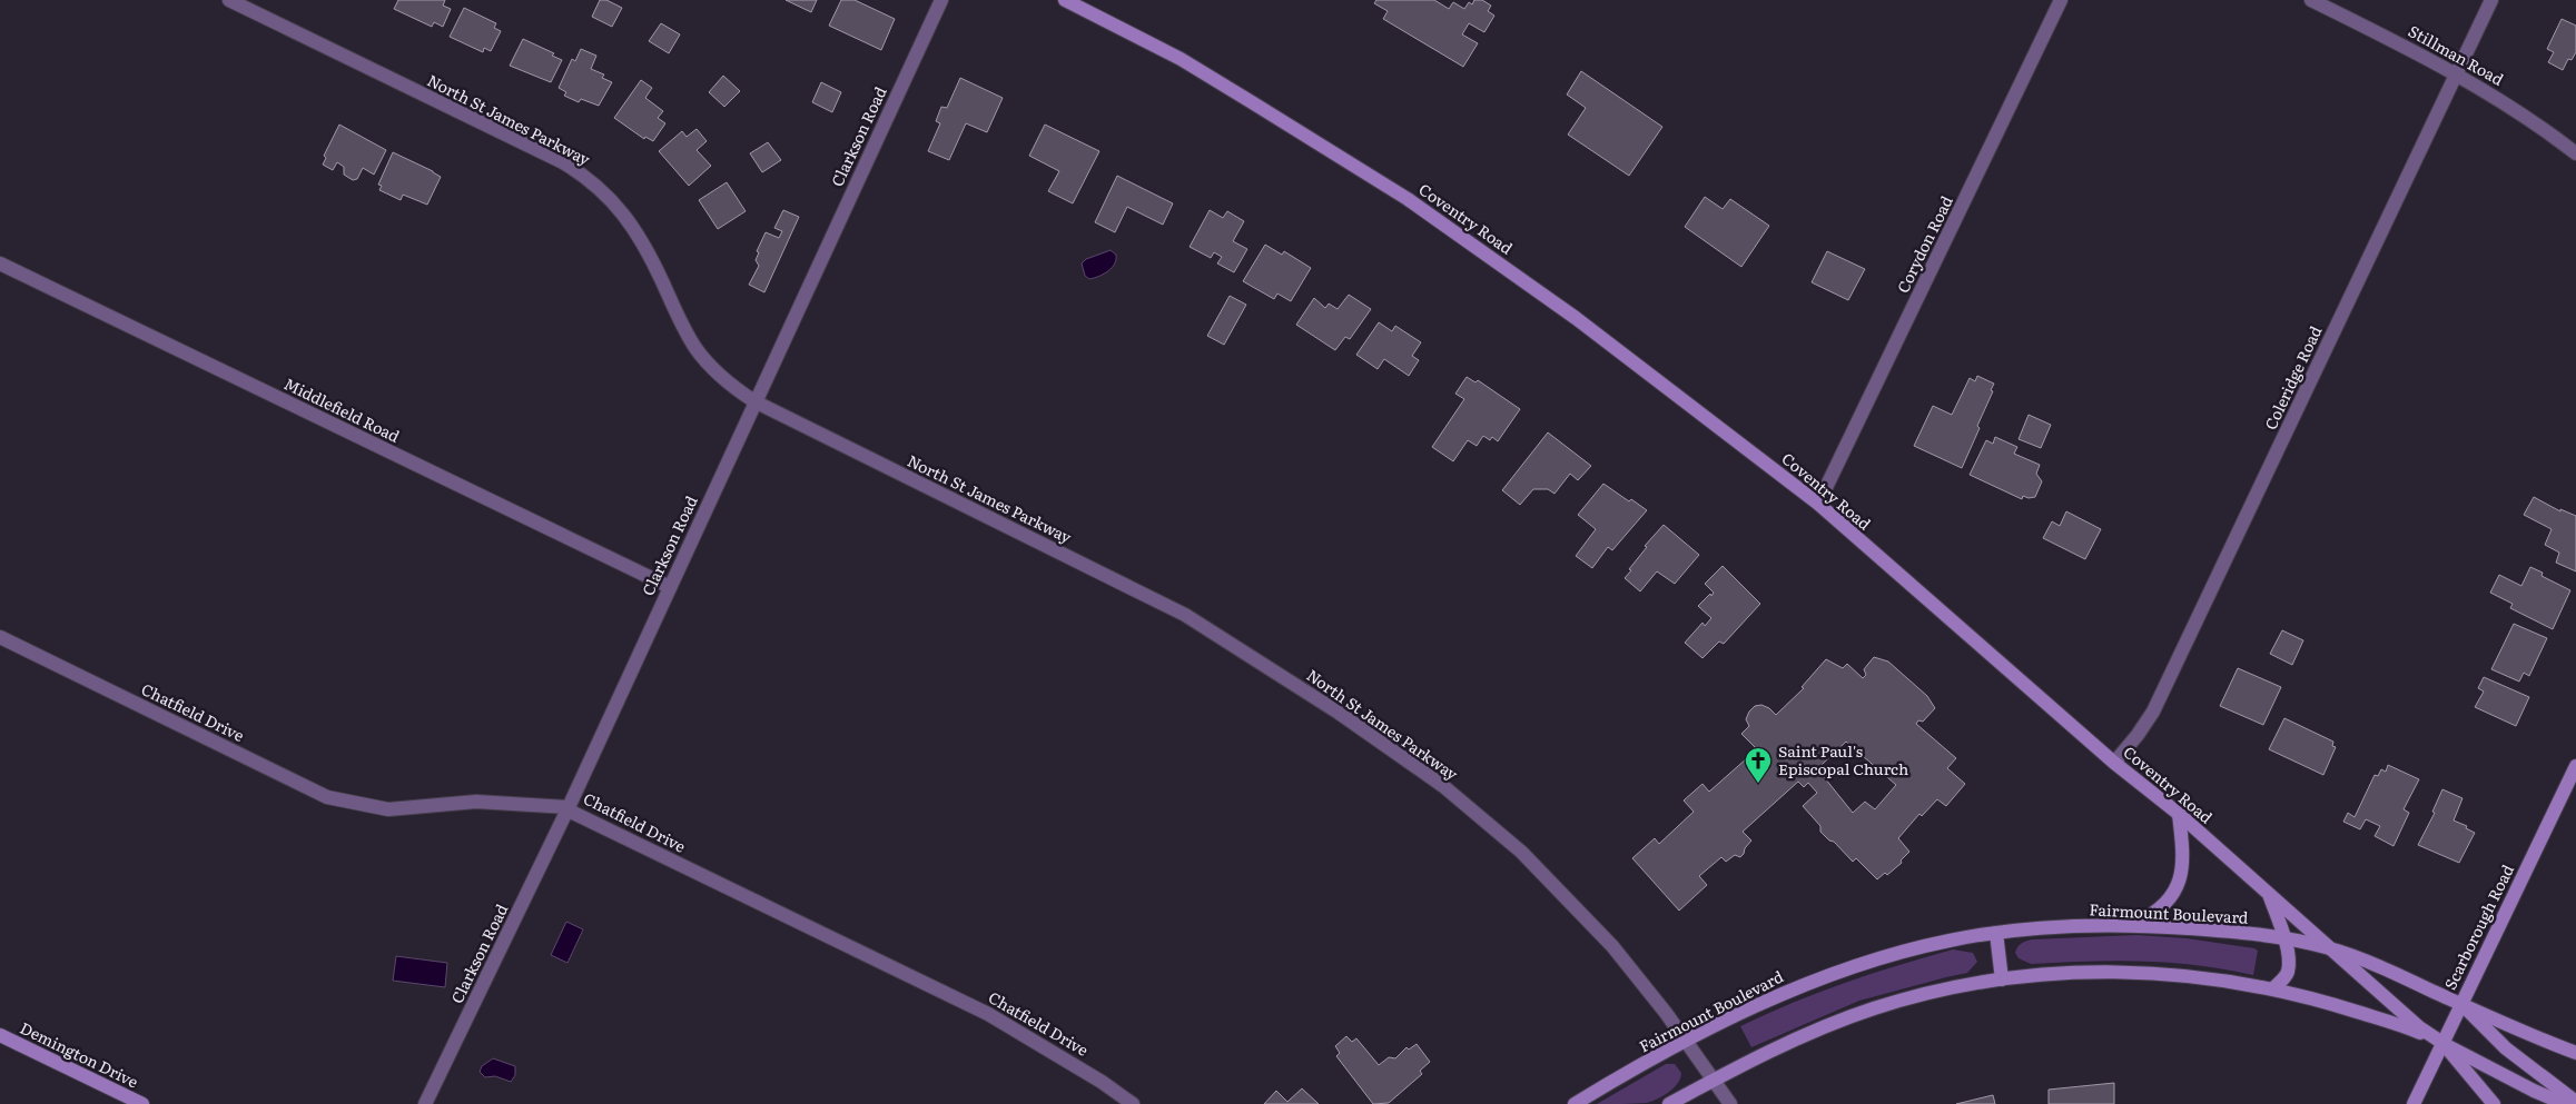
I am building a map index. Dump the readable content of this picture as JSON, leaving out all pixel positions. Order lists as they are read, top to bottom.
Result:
{
  "streets": {
    "main road": [
      "Coventry Road",
      "Fairmount Boulevard",
      "Scarborough Road",
      "Demington Drive"
    ],
    "street": [
      "Stillman Road",
      "North St James Parkway",
      "Clarkson Road",
      "Corydon Road",
      "Coleridge Road",
      "Middlefield Road",
      "Chatfield Drive"
    ]
  },
  "crossings": [
    ["Stillman Road", "Coleridge Road"],
    ["North St James Parkway", "Clarkson Road"],
    ["North St James Parkway", "Fairmount Boulevard"],
    ["Clarkson Road", "Middlefield Road"],
    ["Clarkson Road", "Chatfield Drive"],
    ["Coventry Road", "Corydon Road"],
    ["Coventry Road", "Coleridge Road"],
    ["Coventry Road", "Fairmount Boulevard"],
    ["Coventry Road", "Scarborough Road"],
    ["Fairmount Boulevard", "Scarborough Road"]
  ],
  "places": {
    "church": ["Saint Paul's Episcopal Church"]
  }
}
